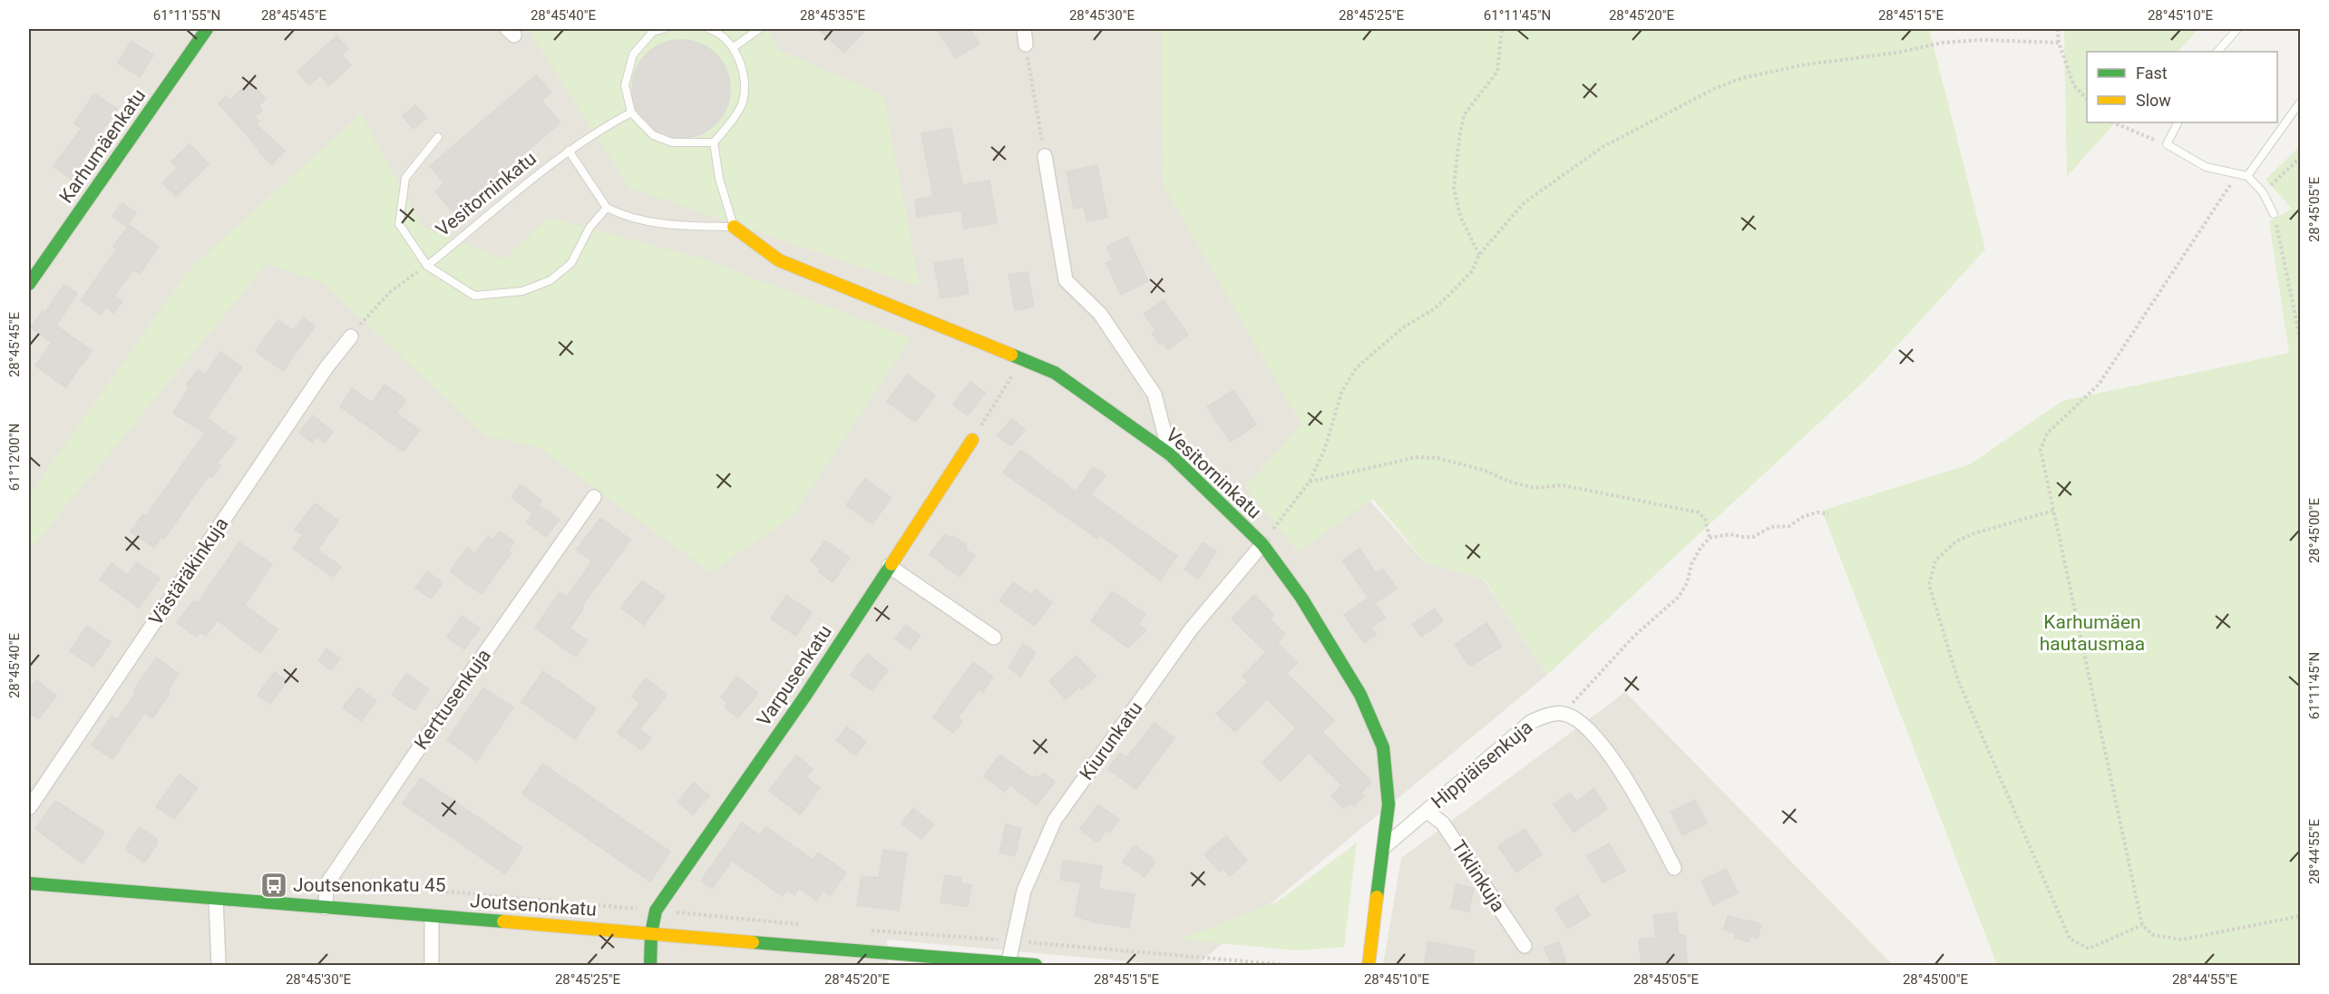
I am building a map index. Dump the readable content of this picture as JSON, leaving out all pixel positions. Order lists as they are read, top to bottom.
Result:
{
  "streets": {
    "street": [
      "Karhumäenkatu",
      "Vesitorninkatu",
      "Västäräkinkuja",
      "Varpusenkatu",
      "Kerttusenkuja",
      "Kiurunkatu",
      "Hippiäisenkuja",
      "Tiklinkuja",
      "Joutsenonkatu"
    ]
  },
  "crossings": [
    ["Vesitorninkatu", "Kiurunkatu"],
    ["Vesitorninkatu", "Hippiäisenkuja"],
    ["Varpusenkatu", "Joutsenonkatu"],
    ["Kerttusenkuja", "Joutsenonkatu"],
    ["Kiurunkatu", "Joutsenonkatu"],
    ["Hippiäisenkuja", "Tiklinkuja"]
  ],
  "parks": ["Karhumäen hautausmaa"],
  "places": {
    "bus stop": ["Joutsenonkatu 45"]
  },
  "legend": ["Fast", "Slow"],
  "coordinates": [
    "61°11'55\"N",
    "28°45'45\"E",
    "28°45'40\"E",
    "28°45'35\"E",
    "28°45'30\"E",
    "28°45'25\"E",
    "61°11'45\"N",
    "28°45'20\"E",
    "28°45'15\"E",
    "28°45'10\"E",
    "28°45'05\"E",
    "61°12'00\"N",
    "28°45'00\"E",
    "28°44'55\"E"
  ]
}
